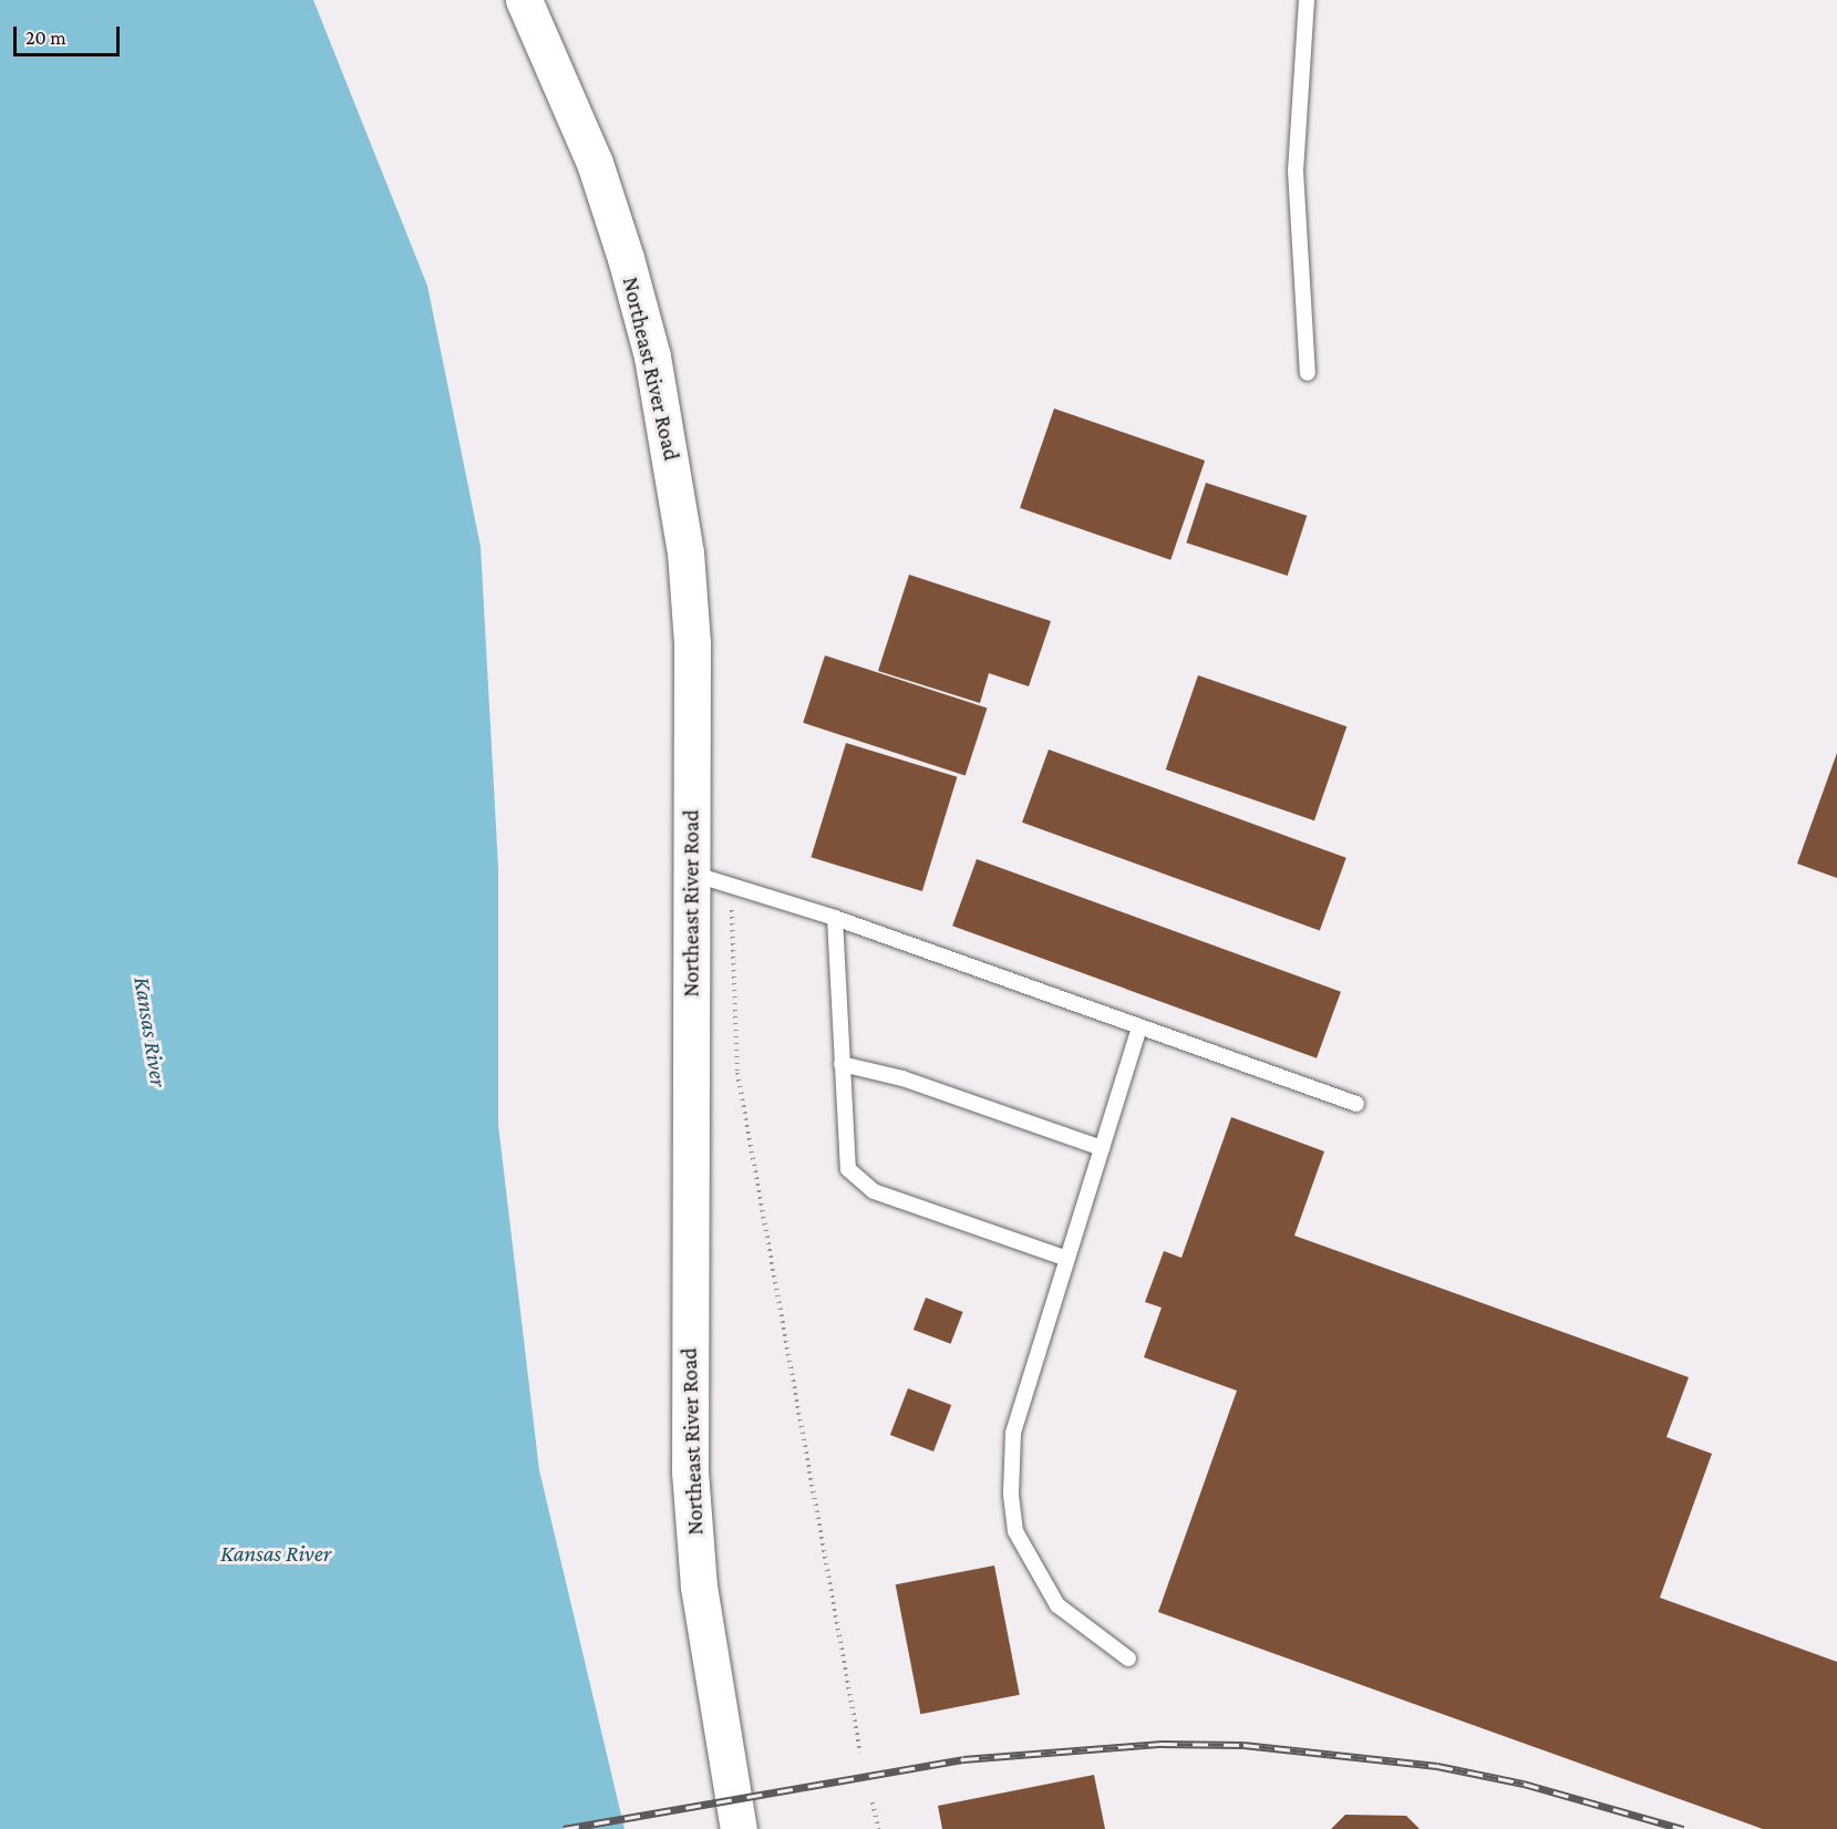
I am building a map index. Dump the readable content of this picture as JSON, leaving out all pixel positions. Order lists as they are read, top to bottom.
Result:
{
  "streets": {
    "street": ["Northeast River Road"]
  },
  "water": ["Kansas River"],
  "scale_bar": "20 m"
}
